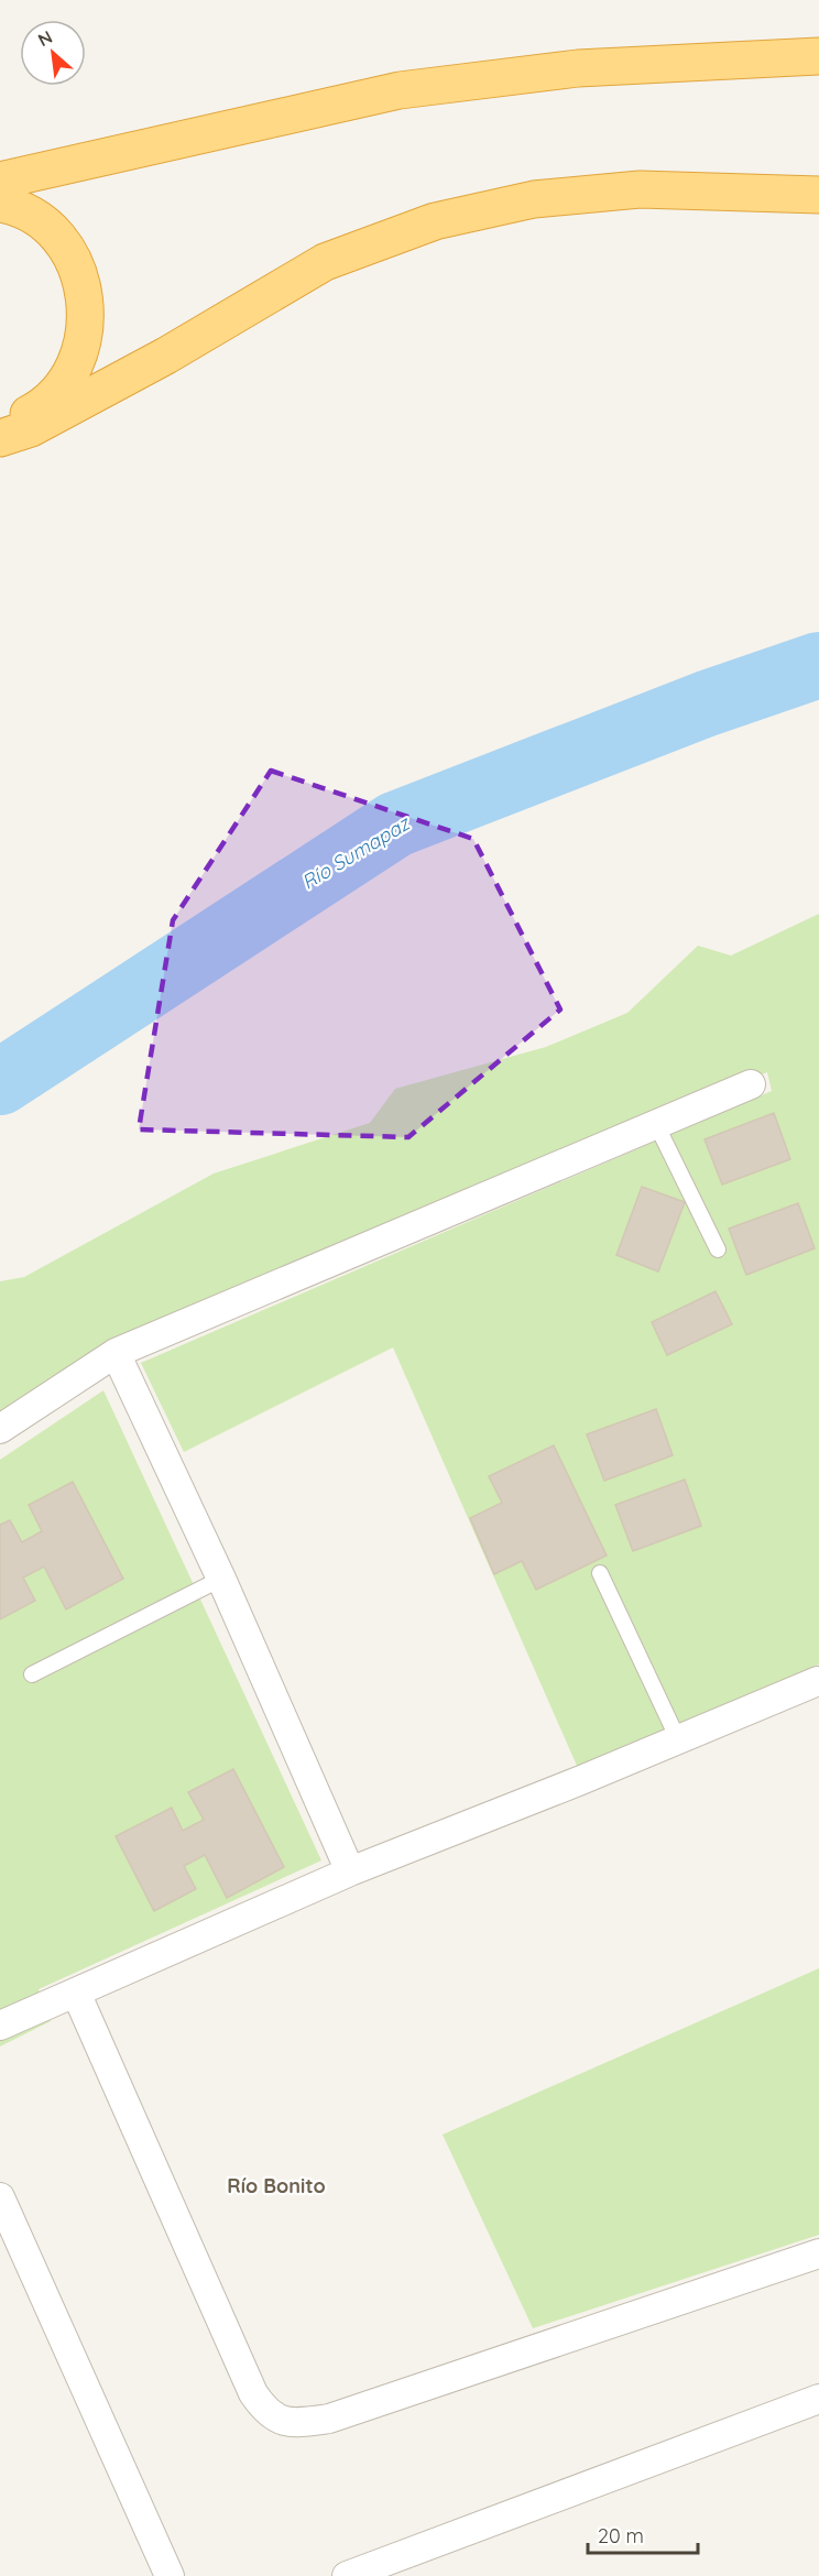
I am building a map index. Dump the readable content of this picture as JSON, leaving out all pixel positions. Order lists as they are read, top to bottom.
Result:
{
  "districts": ["Río Bonito"],
  "water": ["Río Sumapaz"],
  "scale_bar": "20 m",
  "north": "top left"
}
